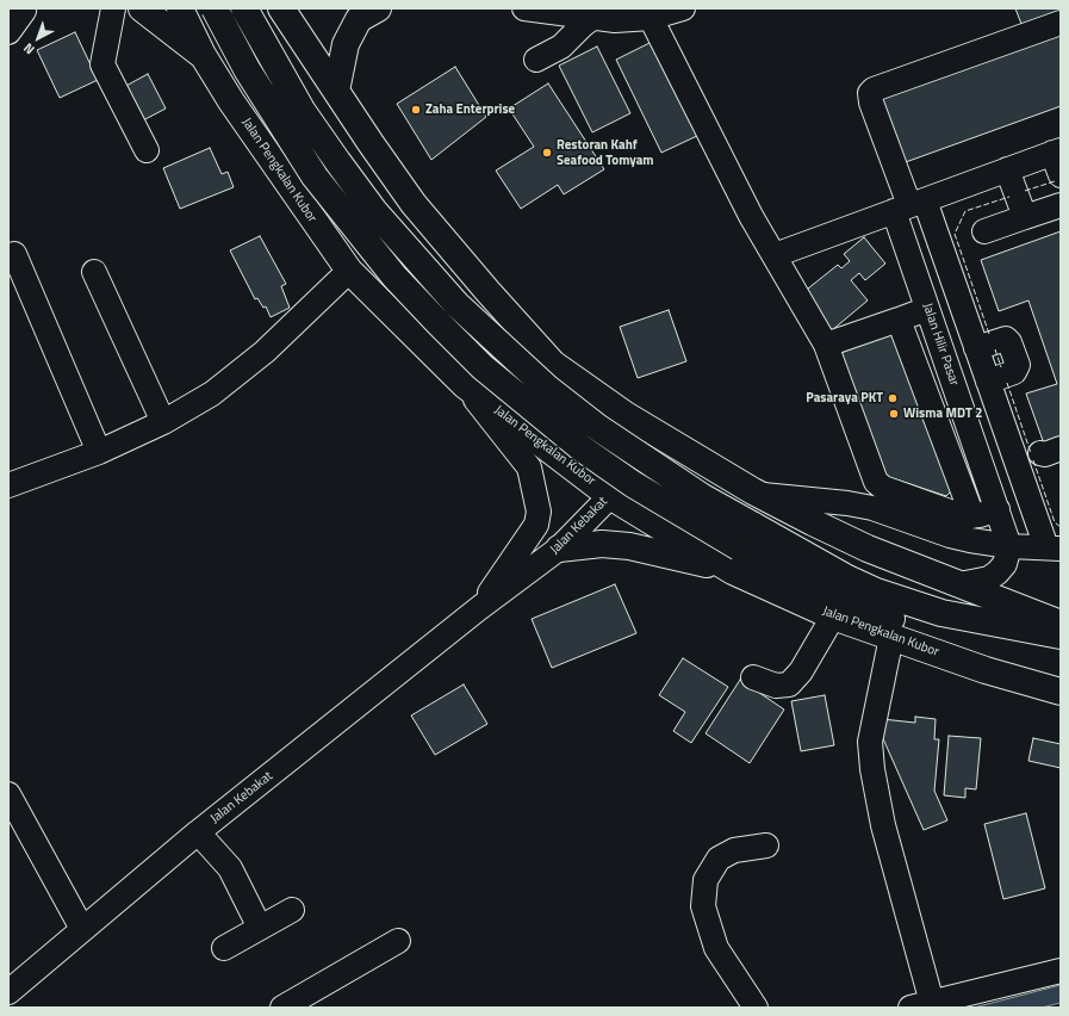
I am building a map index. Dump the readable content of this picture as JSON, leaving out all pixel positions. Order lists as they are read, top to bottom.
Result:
{
  "streets": {
    "main road": ["Jalan Pengkalan Kubor"],
    "street": ["Jalan Hilir Pasar", "Jalan Kebakat"]
  },
  "crossings": [
    ["Jalan Pengkalan Kubor", "Jalan Kebakat"]
  ],
  "places": [
    "Zaha Enterprise",
    "Restoran Kahf Seafood Tomyam",
    "Pasaraya PKT",
    "Wisma MDT 2"
  ],
  "north": "bottom left"
}
